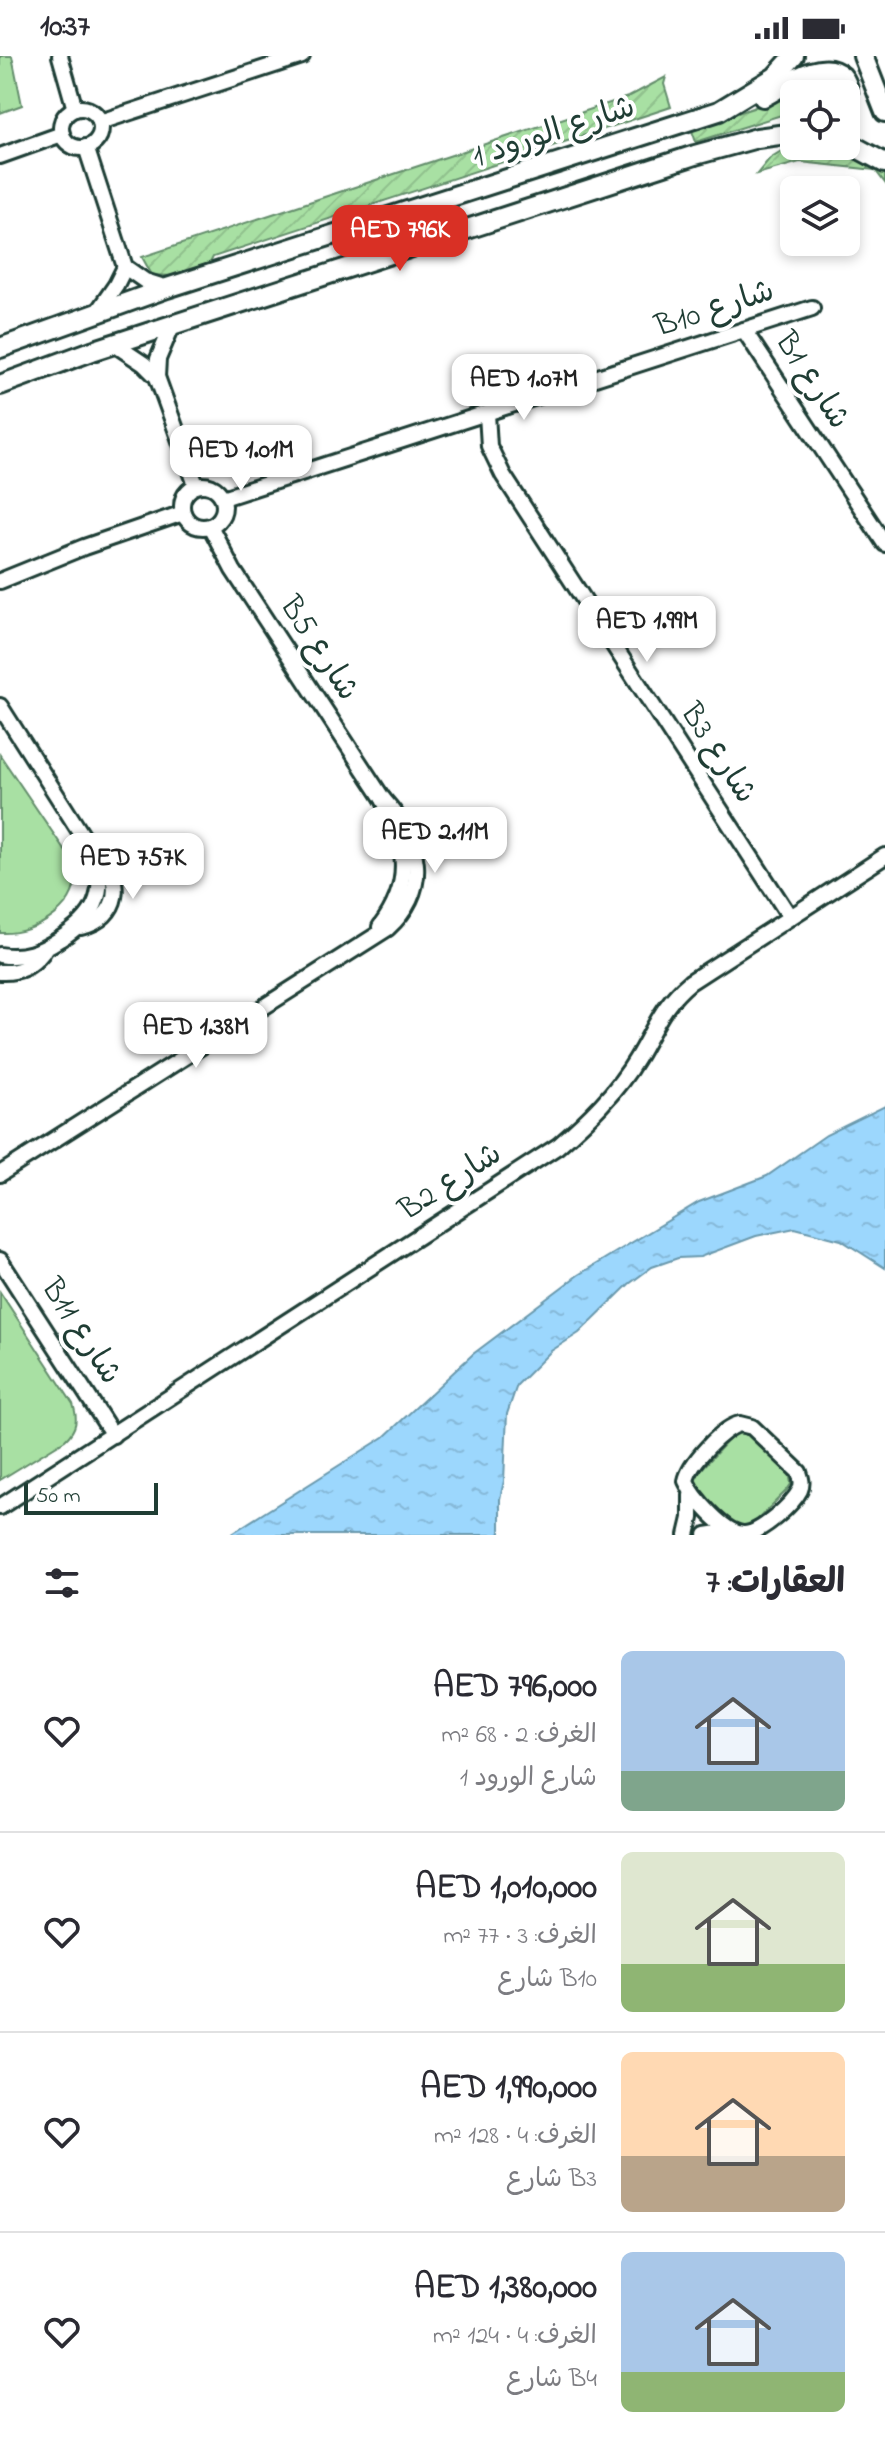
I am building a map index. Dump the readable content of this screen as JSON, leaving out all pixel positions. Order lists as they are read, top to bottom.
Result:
{
  "streets": {
    "street": [
      "شارع الورود 1",
      "B10 شارع",
      "B1 شارع",
      "B5 شارع",
      "B3 شارع",
      "B2 شارع",
      "B11 شارع"
    ]
  },
  "crossings": [
    ["B10 شارع", "B1 شارع"],
    ["B10 شارع", "B5 شارع"],
    ["B10 شارع", "B3 شارع"],
    ["B3 شارع", "B2 شارع"],
    ["B2 شارع", "B11 شارع"]
  ],
  "scale_bar": "50 m",
  "page": {
    "status": "10:37",
    "price": [
      "AED 796K",
      "AED 1.07M",
      "AED 1.01M",
      "AED 1.99M",
      "AED 2.11M",
      "AED 757K",
      "AED 1.38M"
    ],
    "scale": "50 m",
    "heading": "العقارات: 7",
    "list": [
      {
        "name": "AED 796,000",
        "note": "الغرف: 2 · 68 m² · شارع الورود 1"
      },
      {
        "name": "AED 1,010,000",
        "note": "الغرف: 3 · 77 m² · B10 شارع"
      },
      {
        "name": "AED 1,990,000",
        "note": "الغرف: 4 · 128 m² · B3 شارع"
      },
      {
        "name": "AED 1,380,000",
        "note": "الغرف: 4 · 124 m² · B4 شارع"
      }
    ]
  }
}
